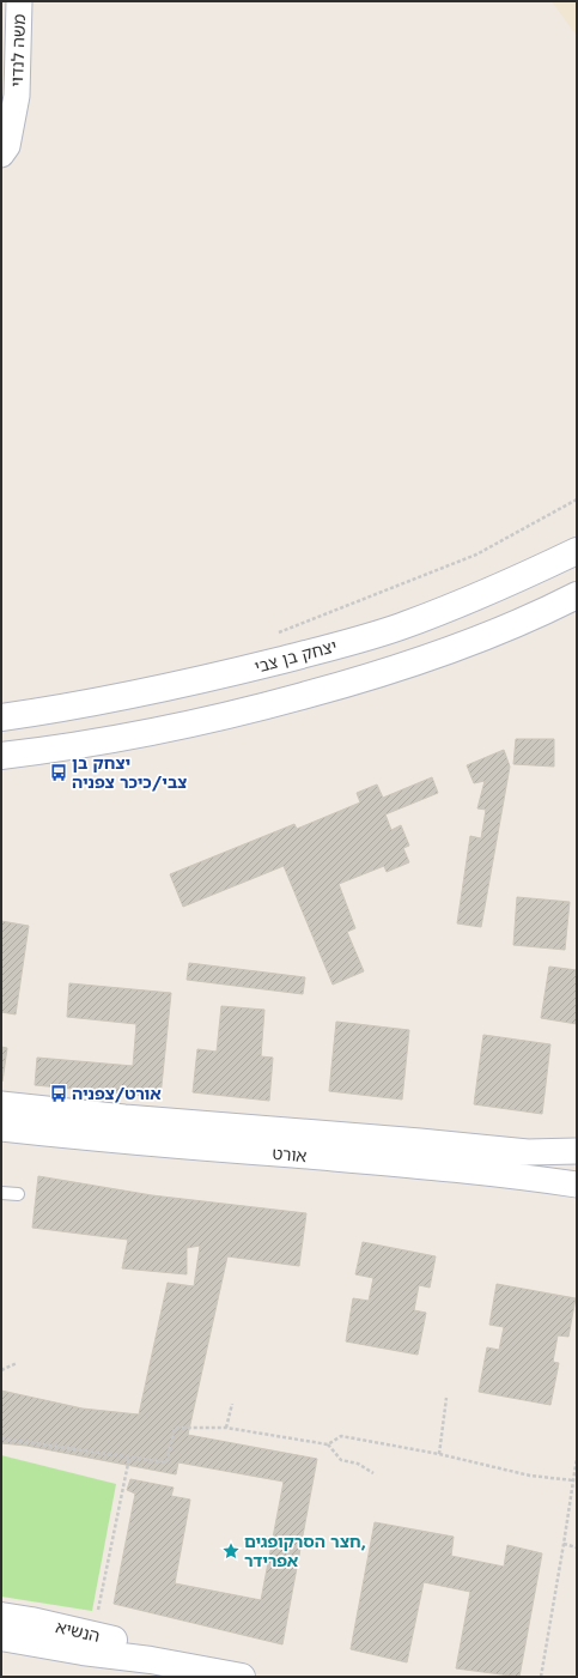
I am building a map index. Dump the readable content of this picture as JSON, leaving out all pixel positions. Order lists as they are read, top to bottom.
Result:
{
  "streets": {
    "street": [
      "משה לנדוי",
      "יצחק בן צבי",
      "אורט",
      "הנשיא"
    ]
  },
  "places": {
    "bus stop": ["יצחק בן צבי/כיכר צפניה", "אורט/צפניה"],
    "place": ["חצר הסרקופגים, אפרידר"]
  }
}
